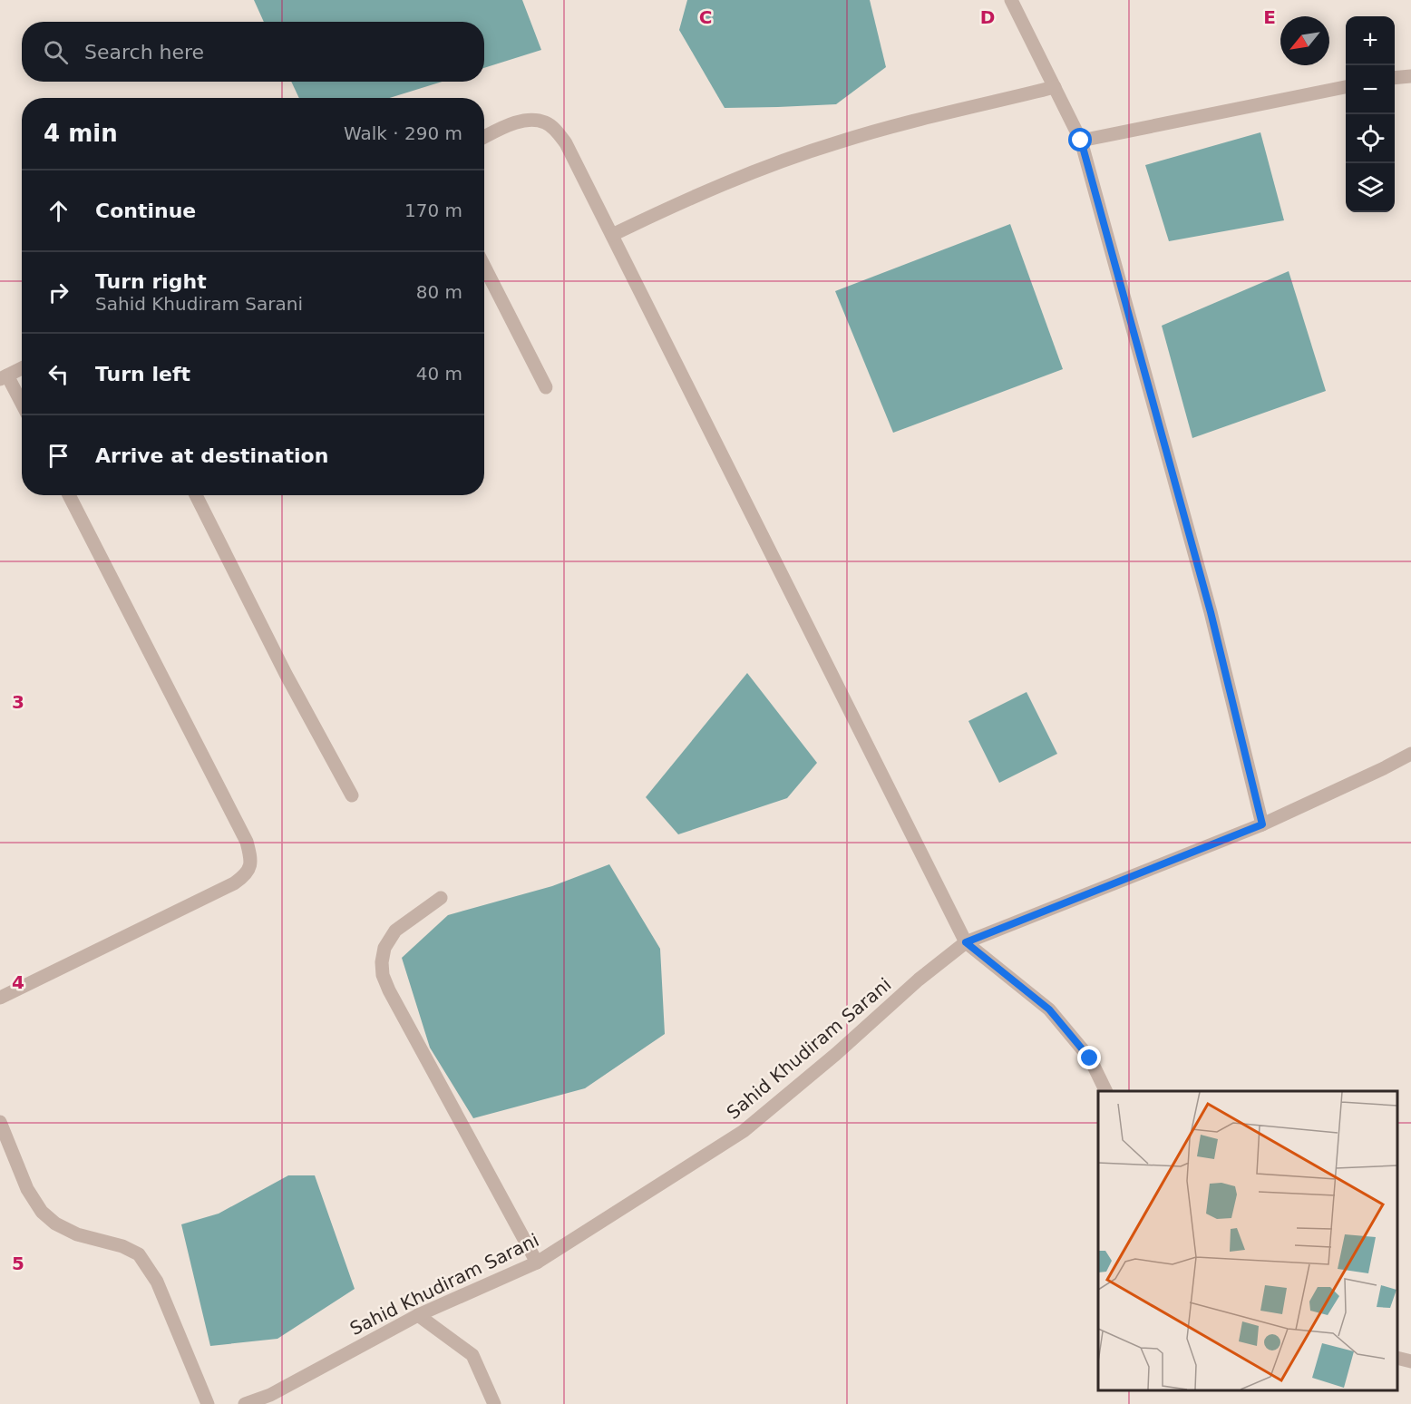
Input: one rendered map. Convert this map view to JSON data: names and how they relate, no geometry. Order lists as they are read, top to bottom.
{
  "streets": {
    "street": ["Sahid Khudiram Sarani"]
  },
  "north": "bottom left",
  "page": {
    "map_buttons": ["+", "−"],
    "search": "Search here",
    "heading": ["4 min", "Walk · 290 m"],
    "list": [
      ["Continue", "170 m"],
      ["Turn right", "Sahid Khudiram Sarani", "80 m"],
      ["Turn left", "40 m"],
      "Arrive at destination"
    ]
  },
  "grid": {
    "columns": ["C", "D", "E"],
    "rows": ["3", "4", "5"]
  }
}
